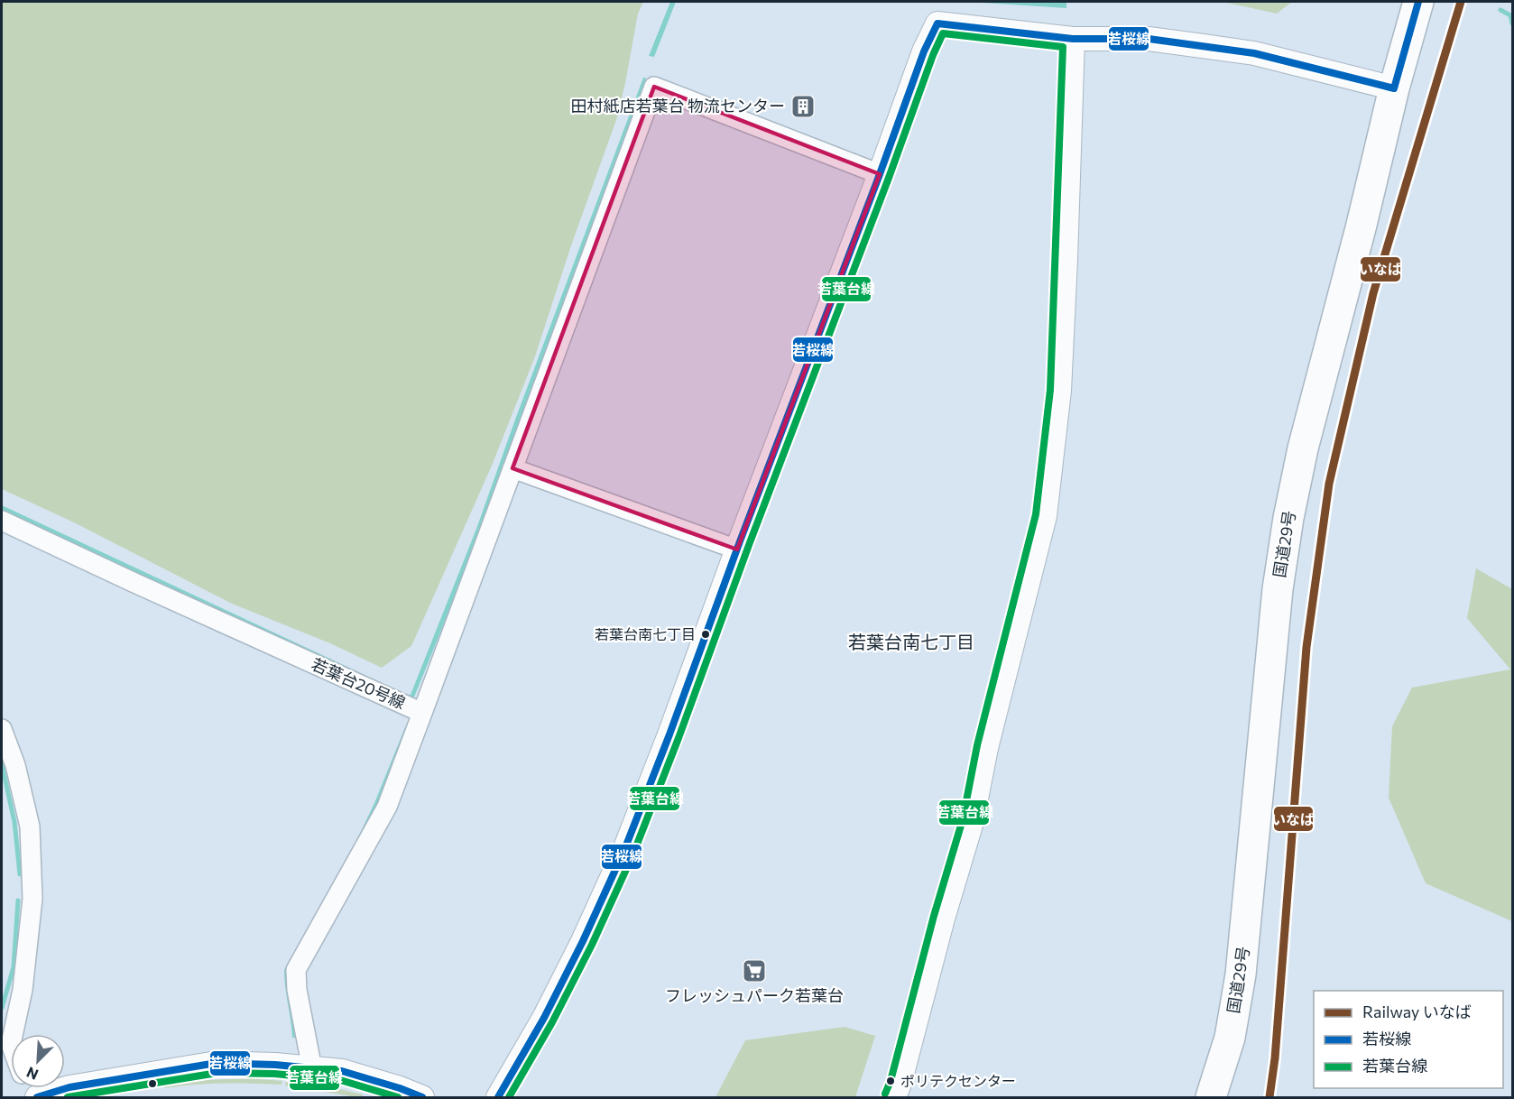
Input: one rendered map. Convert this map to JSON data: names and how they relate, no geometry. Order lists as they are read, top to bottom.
{
  "streets": {
    "highway": ["国道29号"],
    "street": ["若葉台20号線"]
  },
  "districts": ["若葉台南七丁目"],
  "places": {
    "building": ["田村紙店若葉台 物流センター"],
    "other": ["若葉台南七丁目", "ポリテクセンター"],
    "supermarket": ["フレッシュパーク若葉台"]
  },
  "lines": ["rail line いなば", "transit line 若桜線", "transit line 若葉台線"],
  "legend": ["Railway いなば", "若桜線", "若葉台線"],
  "north": "bottom left"
}
